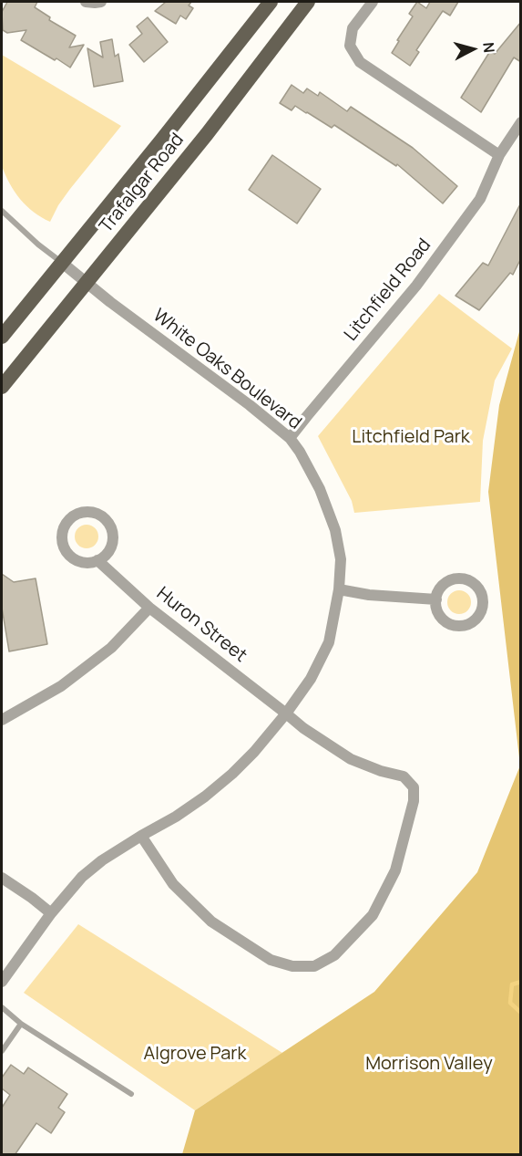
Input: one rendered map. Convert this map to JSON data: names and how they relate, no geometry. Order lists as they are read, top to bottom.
{
  "streets": {
    "main road": ["Trafalgar Road"],
    "street": ["Litchfield Road", "White Oaks Boulevard", "Huron Street"]
  },
  "crossings": [
    ["Trafalgar Road", "White Oaks Boulevard"],
    ["Litchfield Road", "White Oaks Boulevard"],
    ["White Oaks Boulevard", "Huron Street"]
  ],
  "parks": ["Litchfield Park", "Algrove Park", "Morrison Valley"],
  "north": "right"
}
